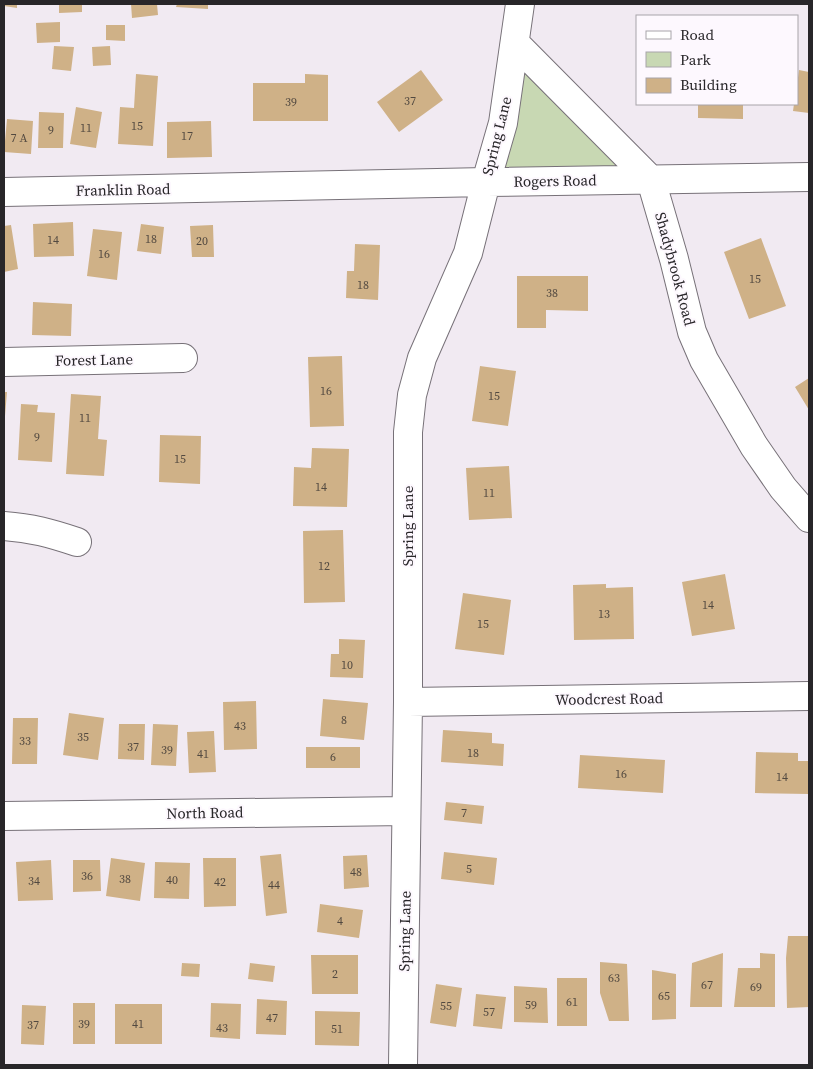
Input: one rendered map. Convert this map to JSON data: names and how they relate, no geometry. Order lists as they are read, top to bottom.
{
  "streets": {
    "street": [
      "Spring Lane",
      "Rogers Road",
      "Franklin Road",
      "Shadybrook Road",
      "Forest Lane",
      "Woodcrest Road",
      "North Road"
    ]
  },
  "crossings": [
    ["Spring Lane", "Rogers Road"],
    ["Spring Lane", "Shadybrook Road"],
    ["Spring Lane", "Woodcrest Road"],
    ["Spring Lane", "North Road"],
    ["Rogers Road", "Franklin Road"],
    ["Rogers Road", "Shadybrook Road"]
  ],
  "house_numbers": [
    "37",
    "39",
    "15",
    "11",
    "9",
    "17",
    "7 A",
    "18",
    "14",
    "20",
    "16",
    "15",
    "18",
    "38",
    "16",
    "15",
    "11",
    "9",
    "15",
    "14",
    "11",
    "12",
    "14",
    "13",
    "15",
    "10",
    "8",
    "43",
    "35",
    "33",
    "37",
    "39",
    "18",
    "41",
    "6",
    "16",
    "14",
    "7",
    "5",
    "48",
    "36",
    "38",
    "40",
    "34",
    "42",
    "44",
    "4",
    "2",
    "63",
    "67",
    "69",
    "65",
    "61",
    "59",
    "55",
    "57",
    "47",
    "39",
    "41",
    "37",
    "43",
    "51"
  ],
  "legend": ["Road", "Park", "Building"]
}
